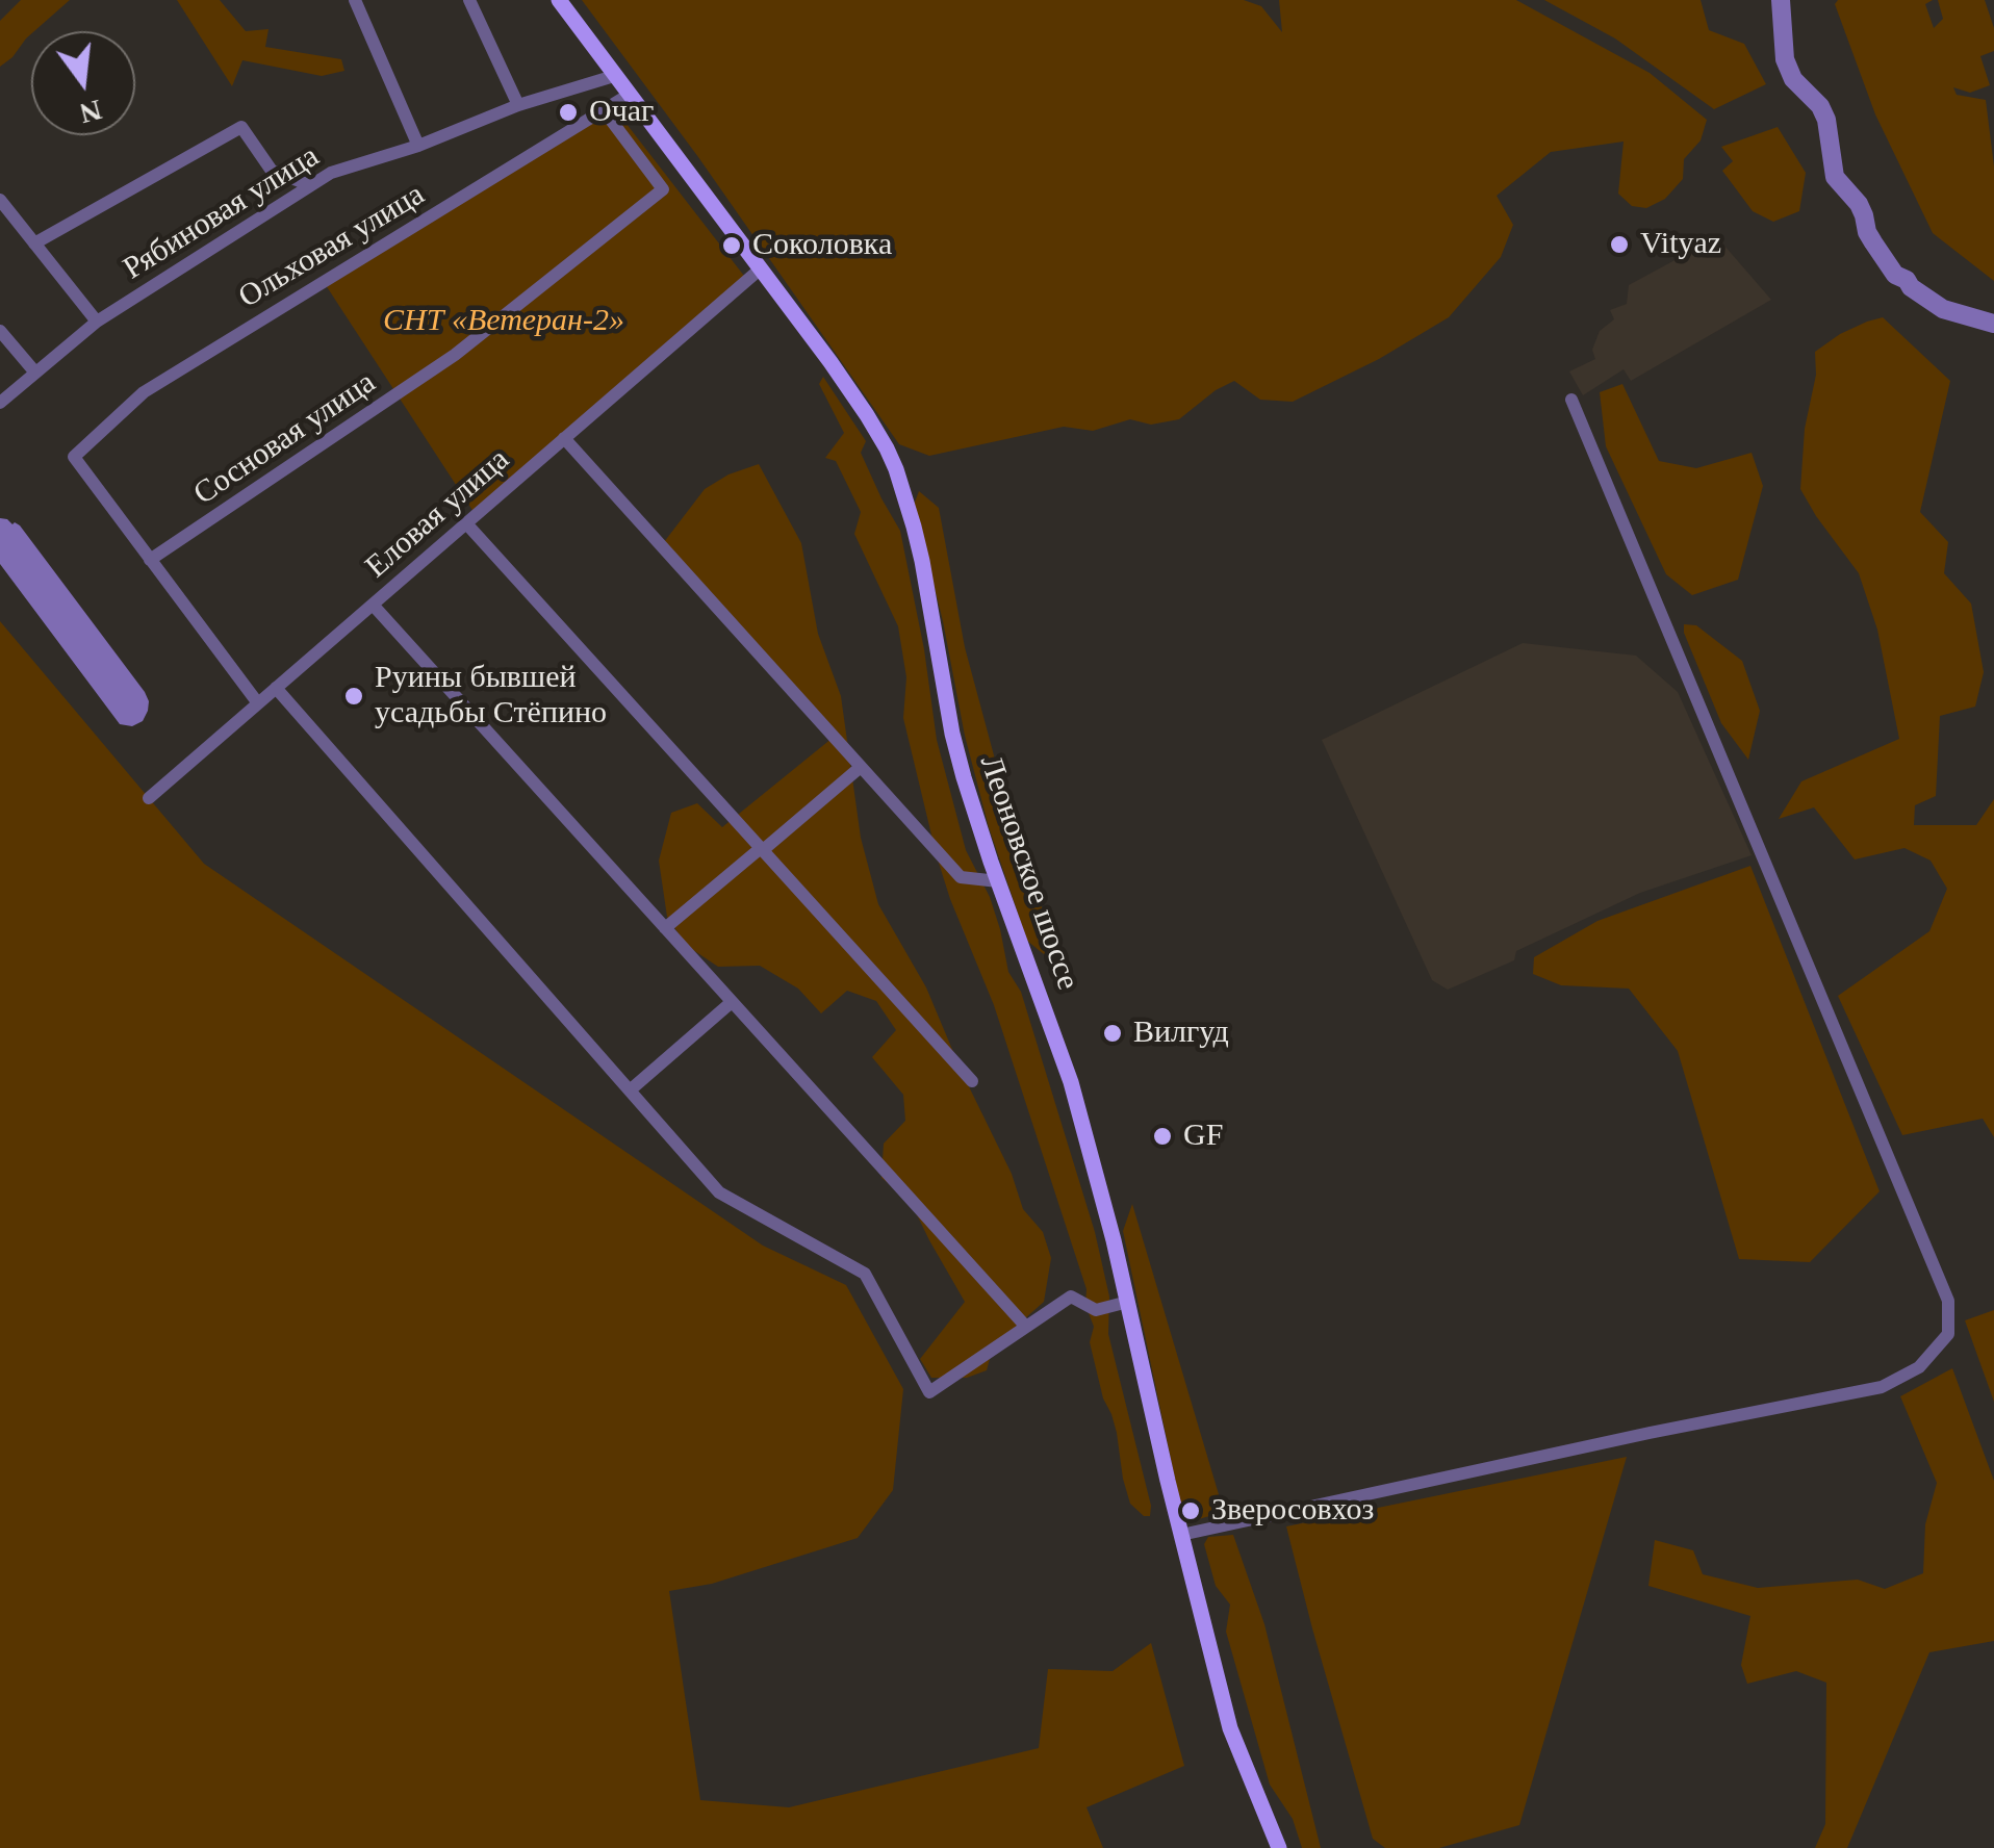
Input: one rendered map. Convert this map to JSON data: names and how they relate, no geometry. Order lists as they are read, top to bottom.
{
  "streets": {
    "main road": ["Леоновское шоссе"],
    "street": [
      "Рябиновая улица",
      "Ольховая улица",
      "Сосновая улица",
      "Еловая улица"
    ]
  },
  "crossings": [
    ["Рябиновая улица", "Леоновское шоссе"],
    ["Ольховая улица", "Сосновая улица"],
    ["Ольховая улица", "Леоновское шоссе"],
    ["Еловая улица", "Леоновское шоссе"]
  ],
  "parks": ["СНТ «Ветеран-2»"],
  "places": [
    "Очаг",
    "Vityaz",
    "Соколовка",
    "Руины бывшей усадьбы Стёпино",
    "Вилгуд",
    "GF",
    "Зверосовхоз"
  ],
  "north": "bottom"
}
